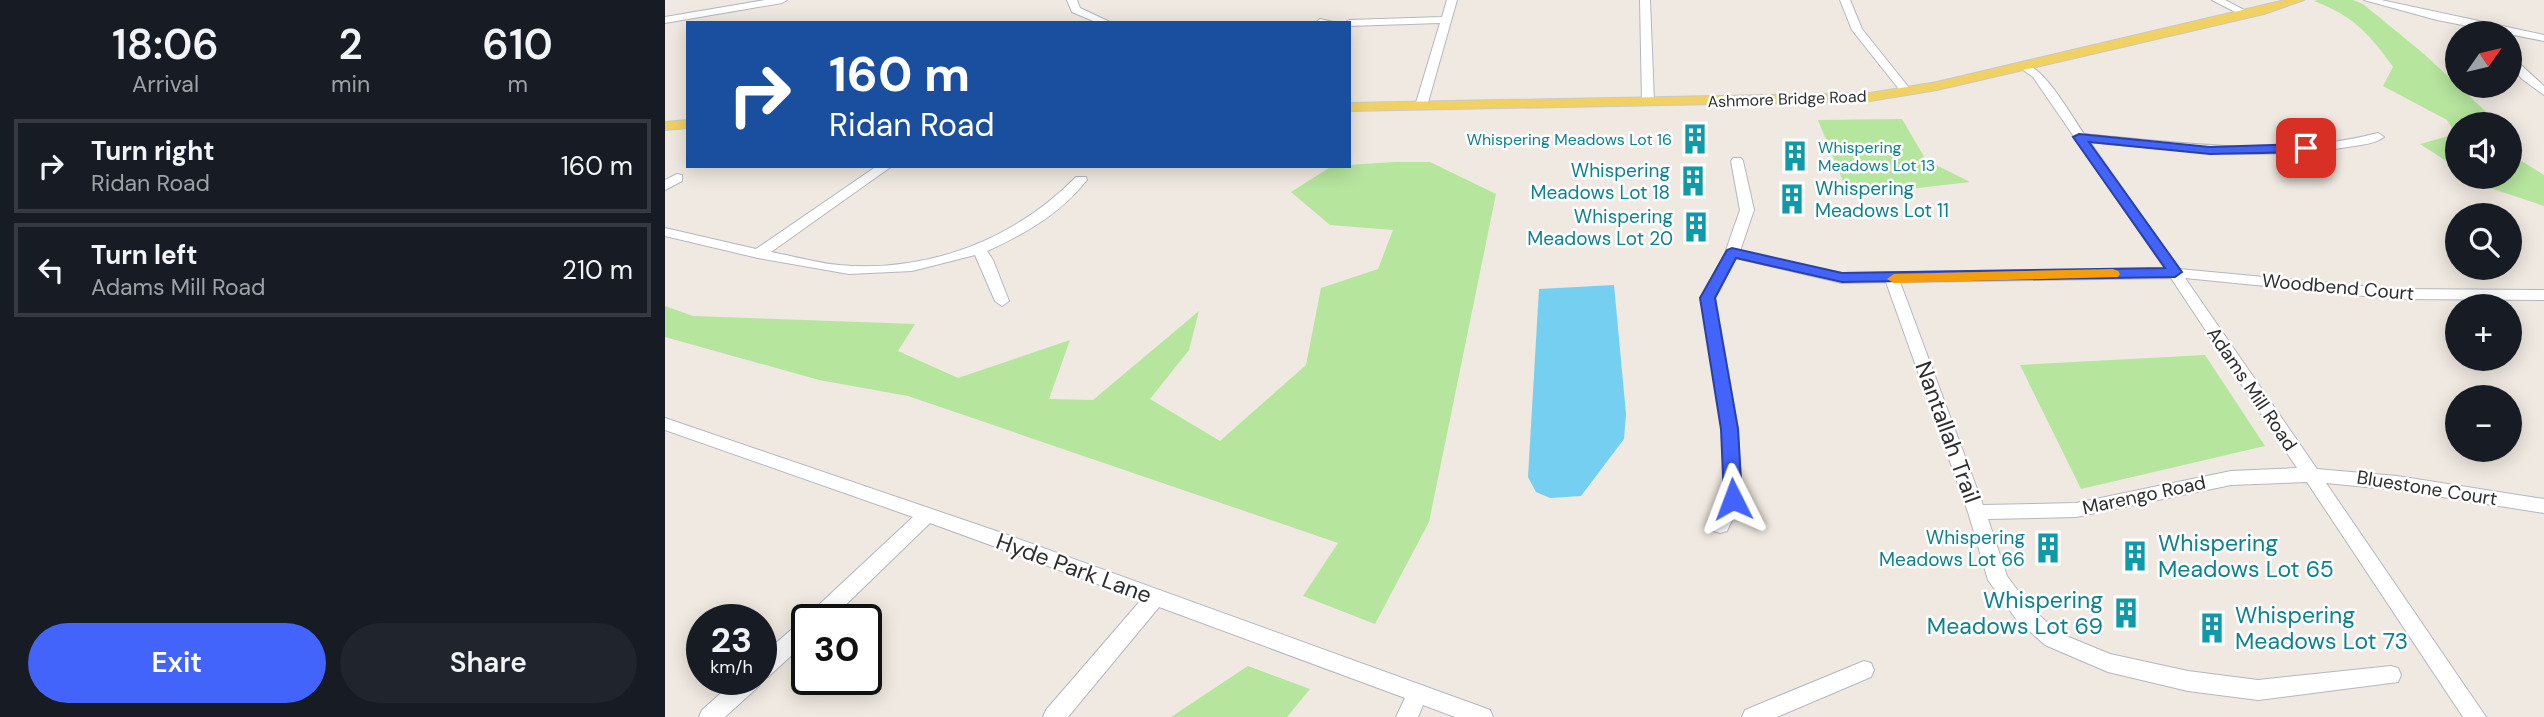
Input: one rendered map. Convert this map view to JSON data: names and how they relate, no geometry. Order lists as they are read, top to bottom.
{
  "streets": {
    "main road": ["Ashmore Bridge Road"],
    "street": [
      "Woodbend Court",
      "Adams Mill Road",
      "Nantallah Trail",
      "Bluestone Court",
      "Marengo Road",
      "Hyde Park Lane"
    ]
  },
  "crossings": [
    ["Ashmore Bridge Road", "Adams Mill Road"],
    ["Woodbend Court", "Adams Mill Road"],
    ["Woodbend Court", "Nantallah Trail"],
    ["Adams Mill Road", "Bluestone Court"],
    ["Adams Mill Road", "Marengo Road"],
    ["Nantallah Trail", "Marengo Road"],
    ["Bluestone Court", "Marengo Road"]
  ],
  "places": {
    "building": [
      "Whispering Meadows Lot 16",
      "Whispering Meadows Lot 13",
      "Whispering Meadows Lot 18",
      "Whispering Meadows Lot 11",
      "Whispering Meadows Lot 20",
      "Whispering Meadows Lot 66",
      "Whispering Meadows Lot 65",
      "Whispering Meadows Lot 69",
      "Whispering Meadows Lot 73"
    ]
  },
  "north": "top right",
  "page": {
    "eta": [
      "18:06",
      "Arrival",
      "2",
      "min",
      "610",
      "m"
    ],
    "map_buttons": ["+", "−"],
    "turn": ["160 m", "Ridan Road"],
    "list": [
      {
        "name": "Turn right",
        "note": "Ridan Road",
        "value": "160 m"
      },
      {
        "name": "Turn left",
        "note": "Adams Mill Road",
        "value": "210 m"
      }
    ],
    "speed": "23 km/h",
    "limit": "30",
    "buttons": ["Exit", "Share"]
  }
}
